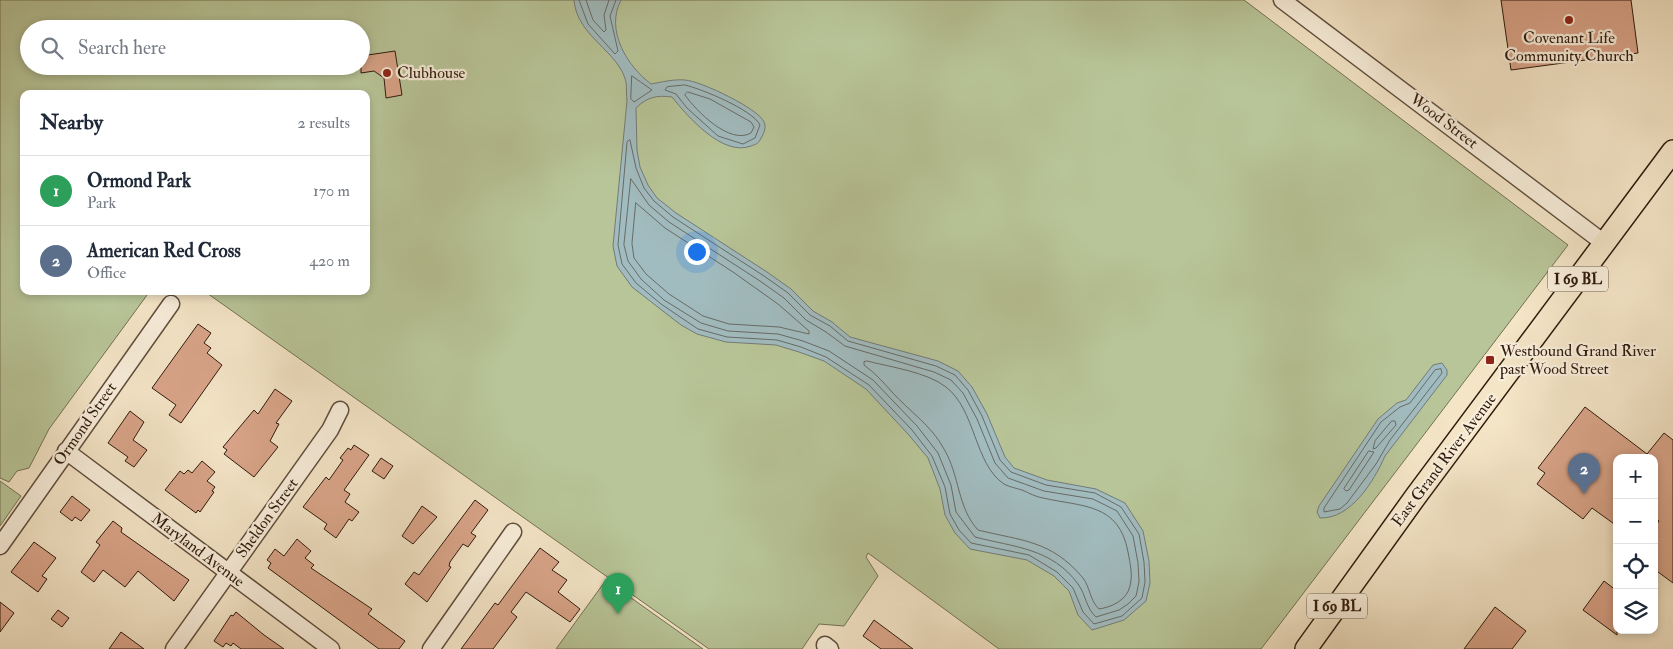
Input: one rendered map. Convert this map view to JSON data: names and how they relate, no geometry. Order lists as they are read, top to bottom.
{
  "streets": {
    "main road": ["I 69 BL", "East Grand River Avenue"],
    "street": [
      "Wood Street",
      "Ormond Street",
      "Sheldon Street",
      "Maryland Avenue"
    ]
  },
  "crossings": [
    ["Wood Street", "East Grand River Avenue"],
    ["Ormond Street", "Maryland Avenue"],
    ["Sheldon Street", "Maryland Avenue"]
  ],
  "places": {
    "other": ["Covenant Life Community Church", "Clubhouse"],
    "transit": ["Westbound Grand River past Wood Street"]
  },
  "page": {
    "search": "Search here",
    "heading": ["Nearby", "2 results"],
    "list": [
      {
        "mark": "1",
        "name": "Ormond Park",
        "note": "Park",
        "value": "170 m"
      },
      {
        "mark": "2",
        "name": "American Red Cross",
        "note": "Office",
        "value": "420 m"
      }
    ],
    "pins": ["2", "1"],
    "map_buttons": ["+", "−"]
  }
}
